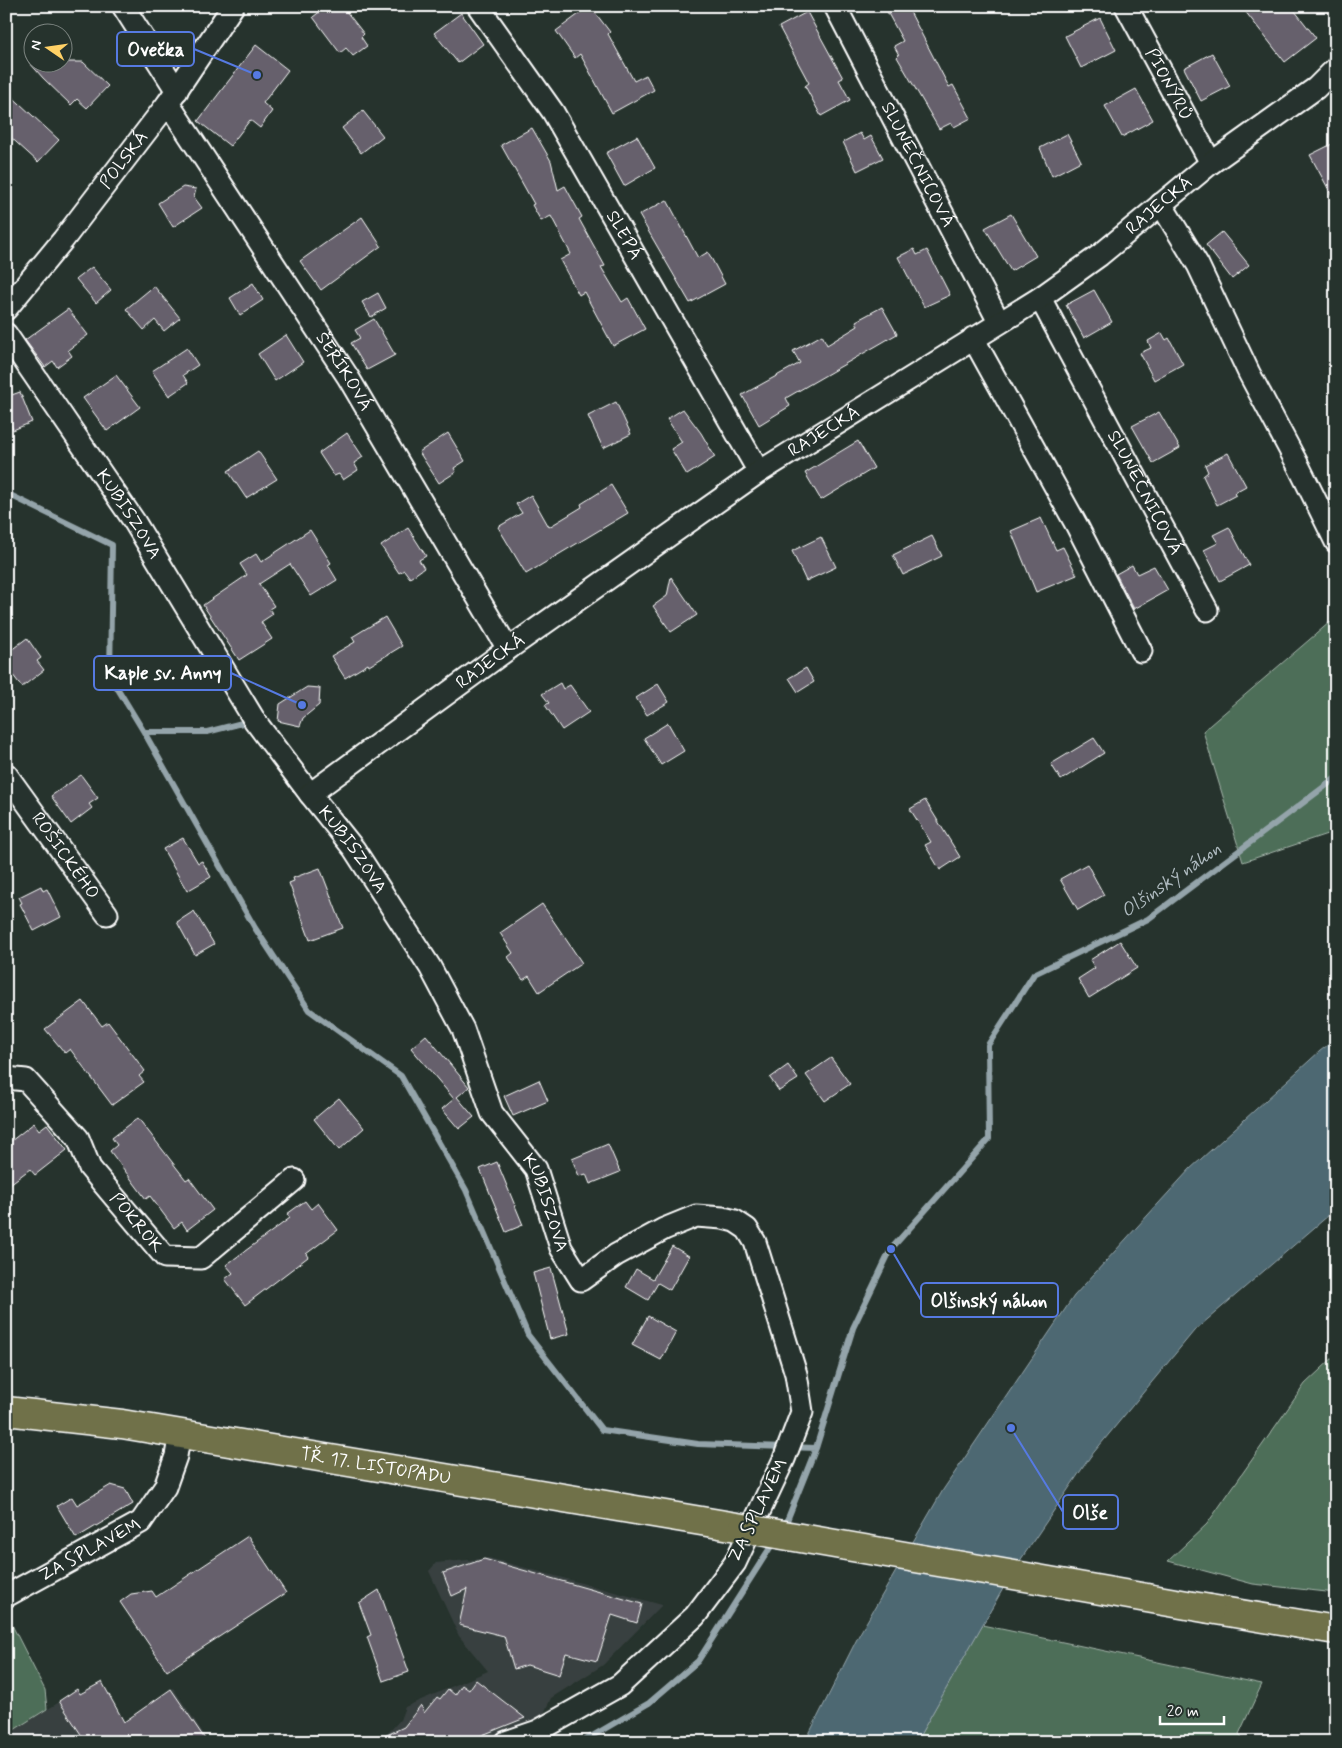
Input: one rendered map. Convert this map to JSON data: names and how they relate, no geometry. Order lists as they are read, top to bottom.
{
  "streets": {
    "main road": ["TŘ. 17. LISTOPADU"],
    "street": [
      "PIONÝRŮ",
      "POLSKÁ",
      "SLUNEČNICOVÁ",
      "RAJECKÁ",
      "SLEPÁ",
      "ŠEŘÍKOVÁ",
      "KUBISZOVA",
      "ROŠICKÉHO",
      "POKROK",
      "ZA SPLAVEM"
    ]
  },
  "crossings": [
    ["PIONÝRŮ", "RAJECKÁ"],
    ["POLSKÁ", "ŠEŘÍKOVÁ"],
    ["SLUNEČNICOVÁ", "RAJECKÁ"],
    ["RAJECKÁ", "SLEPÁ"],
    ["RAJECKÁ", "ŠEŘÍKOVÁ"],
    ["RAJECKÁ", "KUBISZOVA"],
    ["KUBISZOVA", "ZA SPLAVEM"],
    ["TŘ. 17. LISTOPADU", "ZA SPLAVEM"]
  ],
  "water": ["Olšinský náhon"],
  "places": [
    "Ovečka",
    "Kaple sv. Anny",
    "Olšinský náhon",
    "Olše"
  ],
  "scale_bar": "20 m",
  "north": "left"
}
